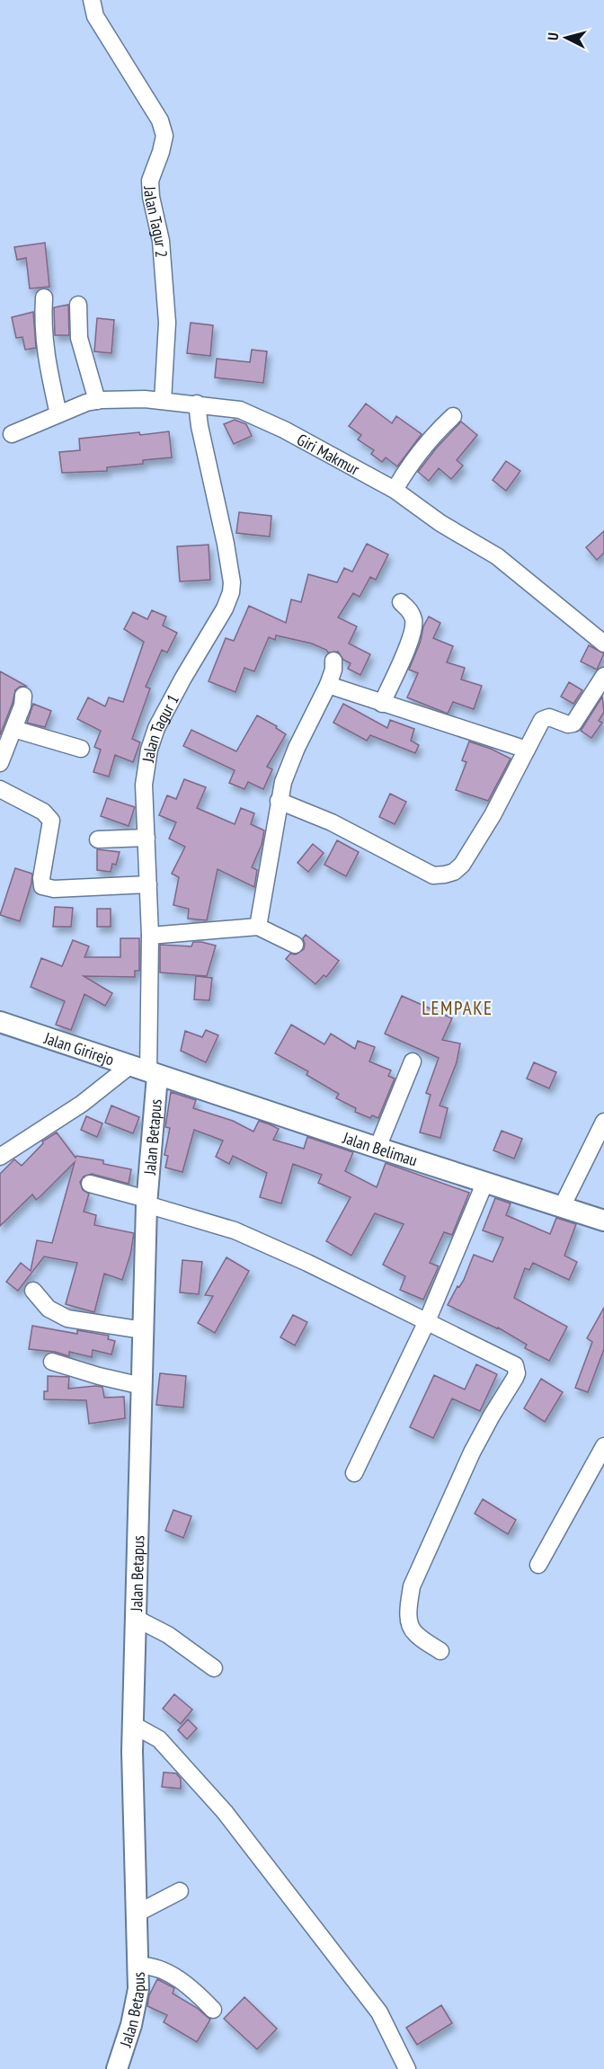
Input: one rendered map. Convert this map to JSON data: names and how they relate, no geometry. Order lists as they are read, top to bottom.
{
  "streets": {
    "street": [
      "Jalan Tagur 2",
      "Giri Makmur",
      "Jalan Tagur 1",
      "Jalan Girirejo",
      "Jalan Betapus",
      "Jalan Belimau"
    ]
  },
  "crossings": [
    ["Jalan Tagur 2", "Giri Makmur"],
    ["Giri Makmur", "Jalan Tagur 1"],
    ["Jalan Tagur 1", "Jalan Girirejo"],
    ["Jalan Tagur 1", "Jalan Betapus"],
    ["Jalan Tagur 1", "Jalan Belimau"],
    ["Jalan Girirejo", "Jalan Betapus"],
    ["Jalan Girirejo", "Jalan Belimau"],
    ["Jalan Betapus", "Jalan Belimau"]
  ],
  "districts": ["LEMPAKE"],
  "north": "left"
}
